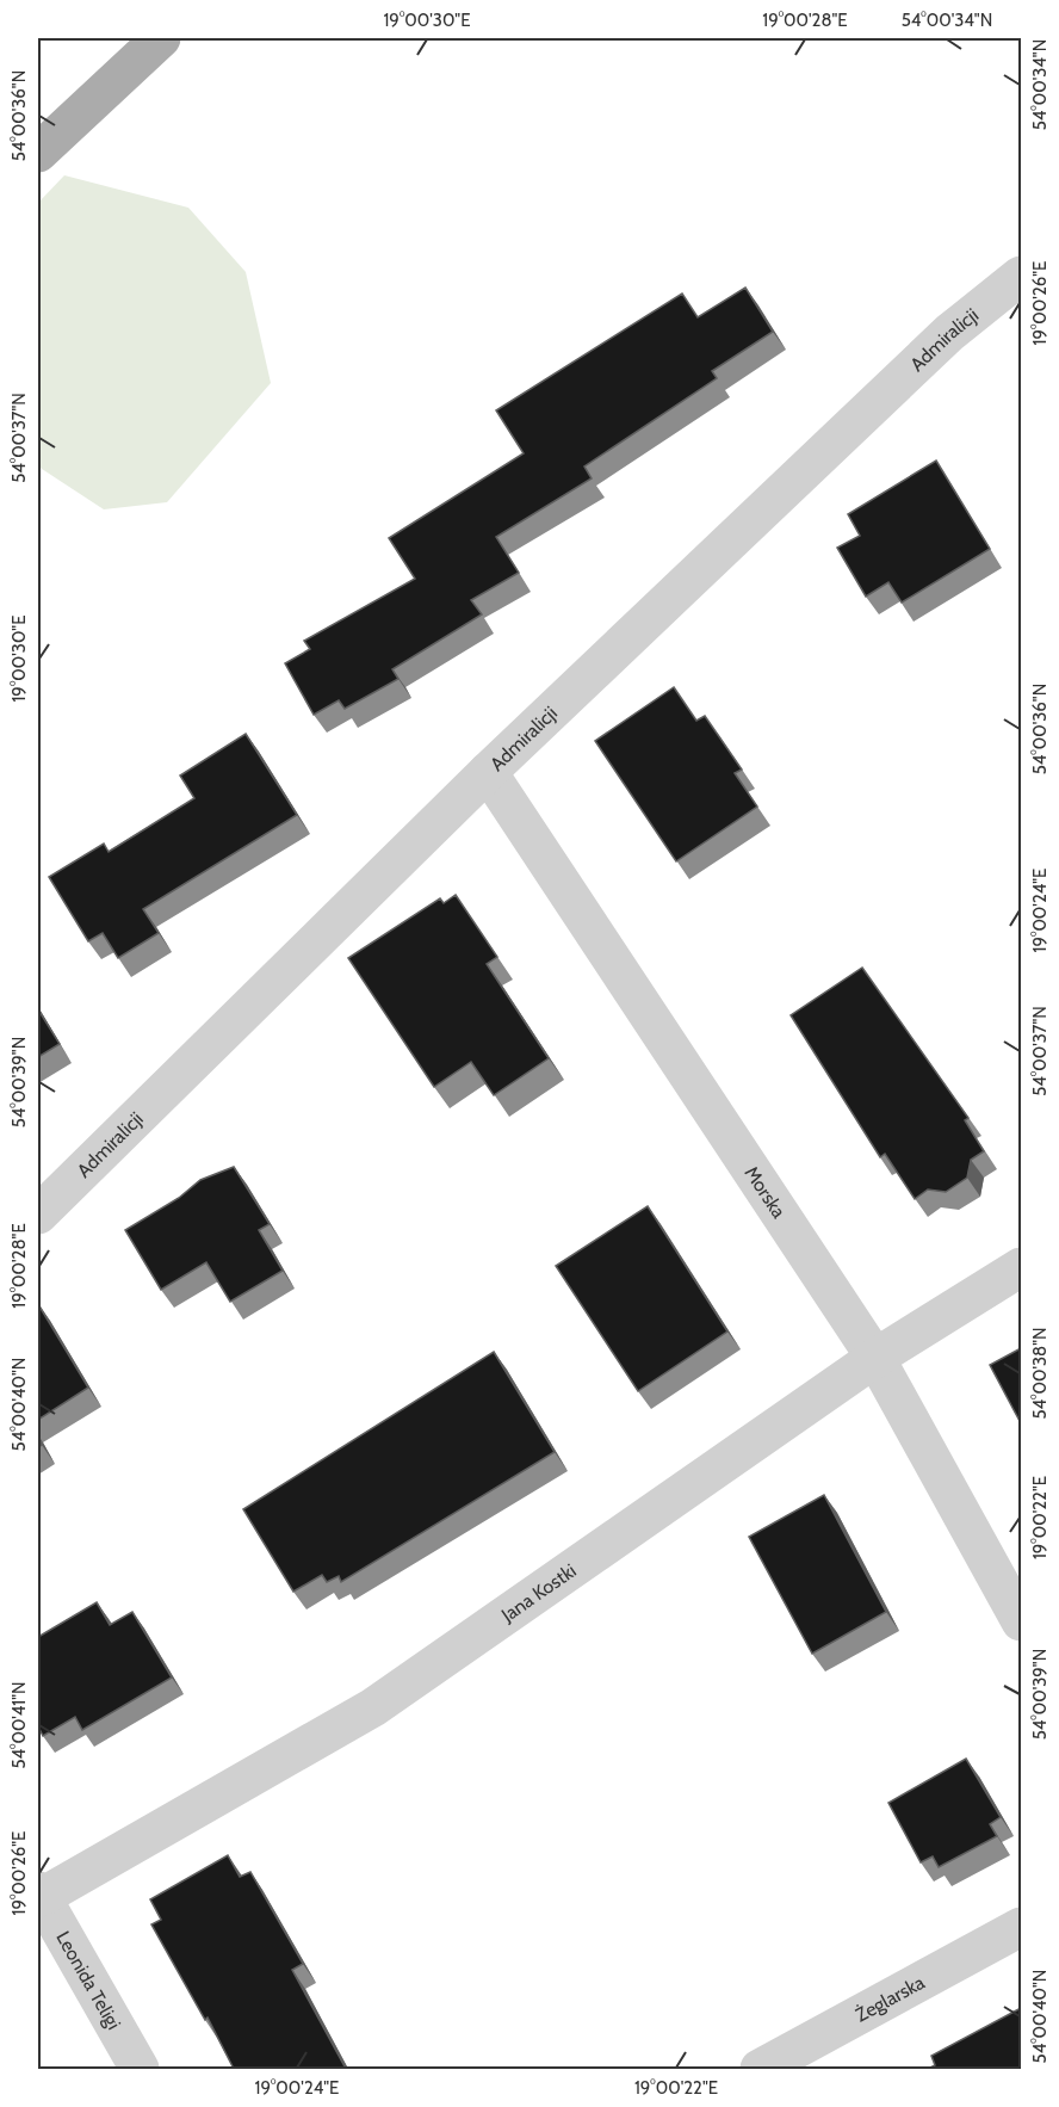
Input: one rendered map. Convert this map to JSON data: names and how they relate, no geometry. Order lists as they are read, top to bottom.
{
  "streets": {
    "street": [
      "Admiralicji",
      "Morska",
      "Jana Kostki",
      "Leonida Teligi",
      "Żeglarska"
    ]
  },
  "crossings": [
    ["Admiralicji", "Morska"],
    ["Morska", "Jana Kostki"],
    ["Jana Kostki", "Leonida Teligi"]
  ],
  "coordinates": [
    "19°00'30\"E",
    "19°00'28\"E",
    "54°00'34\"N",
    "54°00'36\"N",
    "19°00'26\"E",
    "54°00'37\"N",
    "19°00'24\"E",
    "54°00'39\"N",
    "54°00'38\"N",
    "54°00'40\"N",
    "19°00'22\"E",
    "54°00'41\"N"
  ]
}
